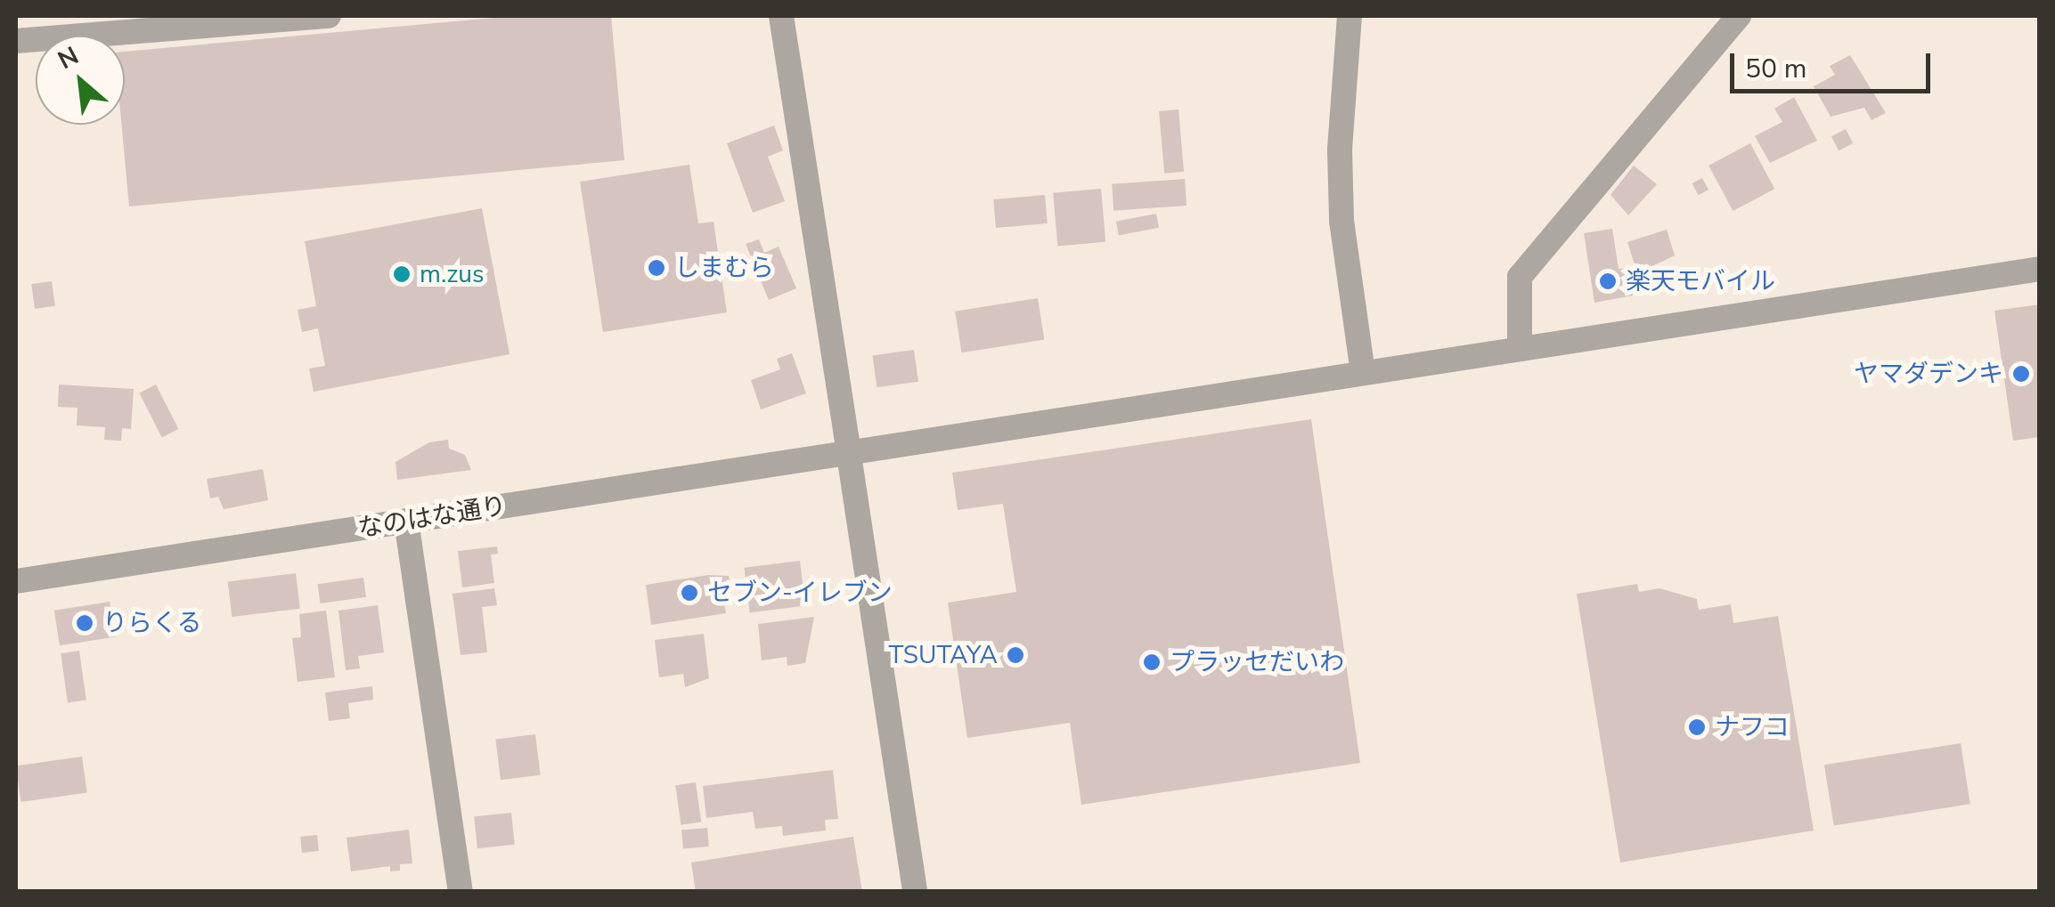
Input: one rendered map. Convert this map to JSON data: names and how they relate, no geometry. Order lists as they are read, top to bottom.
{
  "streets": {
    "street": ["なのはな通り"]
  },
  "places": [
    "しまむら",
    "m.zus",
    "楽天モバイル",
    "ヤマダデンキ",
    "セブン-イレブン",
    "りらくる",
    "TSUTAYA",
    "プラッセだいわ",
    "ナフコ"
  ],
  "scale_bar": "50 m",
  "north": "top left"
}
